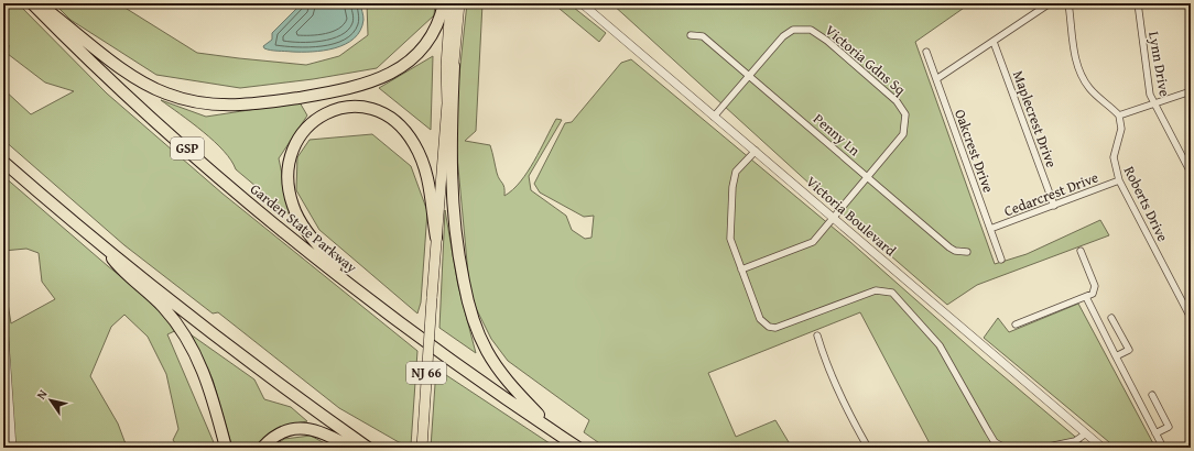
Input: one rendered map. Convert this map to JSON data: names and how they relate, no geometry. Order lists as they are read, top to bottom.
{
  "streets": {
    "highway": ["GSP", "Garden State Parkway", "NJ 66"],
    "street": [
      "Victoria Gdns Sq",
      "Lynn Drive",
      "Maplecrest Drive",
      "Penny Ln",
      "Oakcrest Drive",
      "Cedarcrest Drive",
      "Roberts Drive",
      "Victoria Boulevard"
    ]
  },
  "crossings": [
    ["Victoria Gdns Sq", "Penny Ln"],
    ["Victoria Gdns Sq", "Victoria Boulevard"],
    ["Maplecrest Drive", "Cedarcrest Drive"],
    ["Oakcrest Drive", "Cedarcrest Drive"],
    ["Cedarcrest Drive", "Roberts Drive"]
  ],
  "north": "top left"
}
